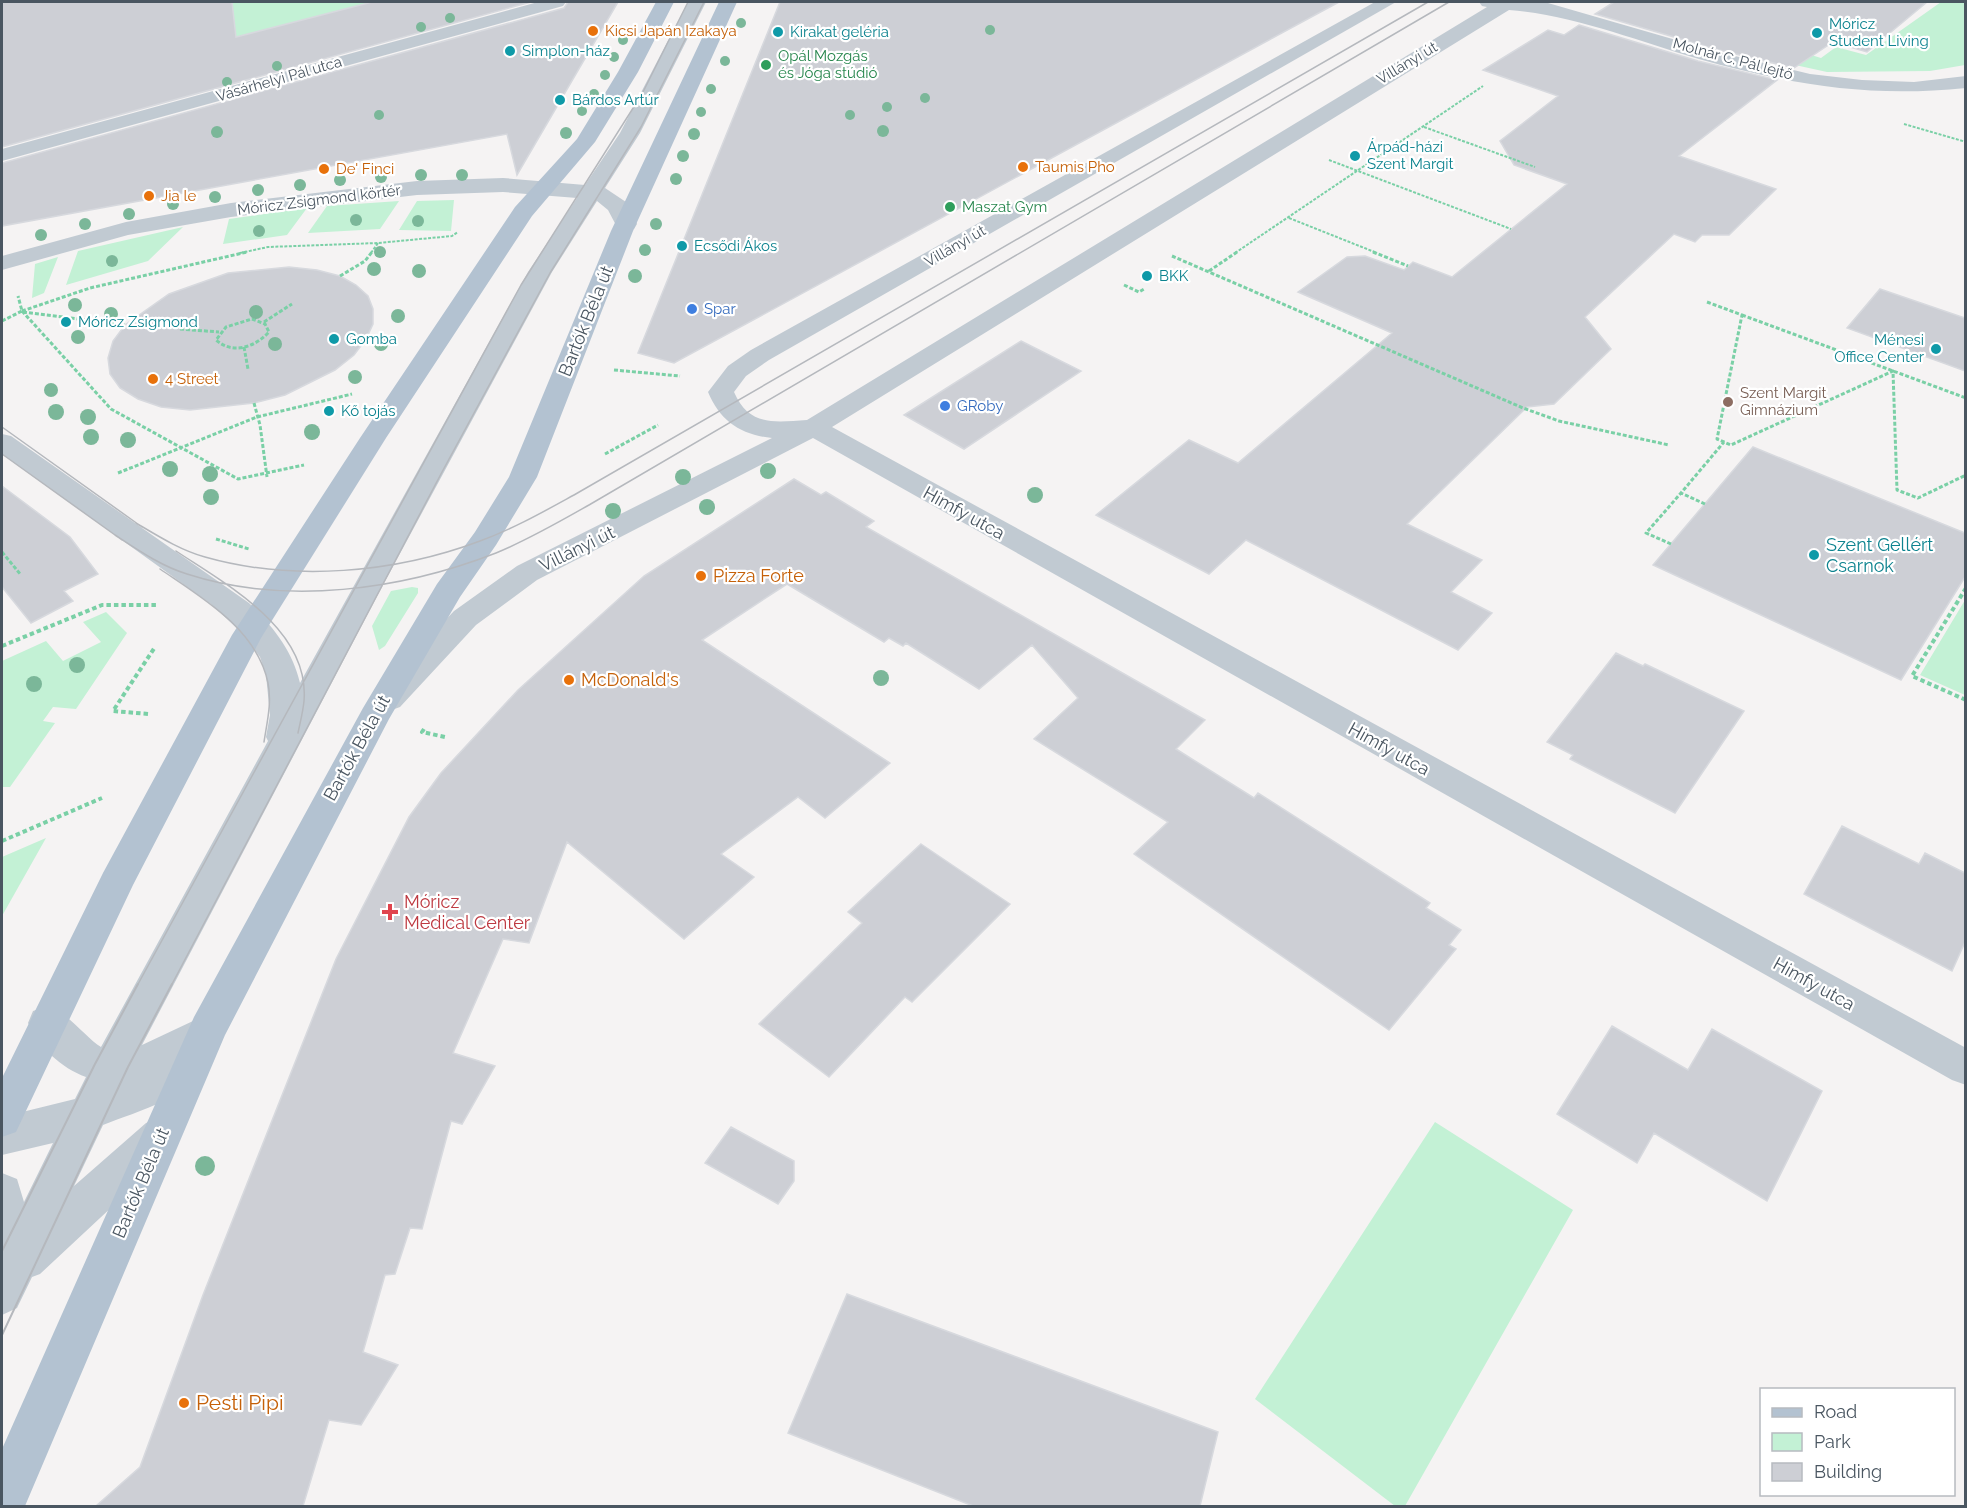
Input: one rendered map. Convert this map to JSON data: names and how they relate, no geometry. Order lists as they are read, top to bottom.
{
  "streets": {
    "main road": ["Bartók Béla út"],
    "street": [
      "Molnár C. Pál lejtő",
      "Villányi út",
      "Vásárhelyi Pál utca",
      "Móricz Zsigmond körtér",
      "Himfy utca"
    ]
  },
  "crossings": [
    ["Molnár C. Pál lejtő", "Villányi út"],
    ["Villányi út", "Bartók Béla út"],
    ["Villányi út", "Himfy utca"],
    ["Móricz Zsigmond körtér", "Bartók Béla út"]
  ],
  "places": {
    "other": [
      "Kicsi Japán Izakaya",
      "Kirakat geléria",
      "Móricz Student Living",
      "Simplon-ház",
      "Opál Mozgás és Jóga stúdió",
      "Bárdos Artúr",
      "Árpád-házi Szent Margit",
      "Taumis Pho",
      "De' Finci",
      "Jia le",
      "Maszat Gym",
      "Ecsődi Ákos",
      "BKK",
      "Spar",
      "Móricz Zsigmond",
      "Gomba",
      "Ménesi Office Center",
      "4 Street",
      "Szent Margit Gimnázium",
      "GRoby",
      "Kő tojás",
      "Szent Gellért Csarnok",
      "Pizza Forte",
      "McDonald's",
      "Pesti Pipi"
    ],
    "health": ["Móricz Medical Center"]
  },
  "legend": ["Road", "Park", "Building"]
}
